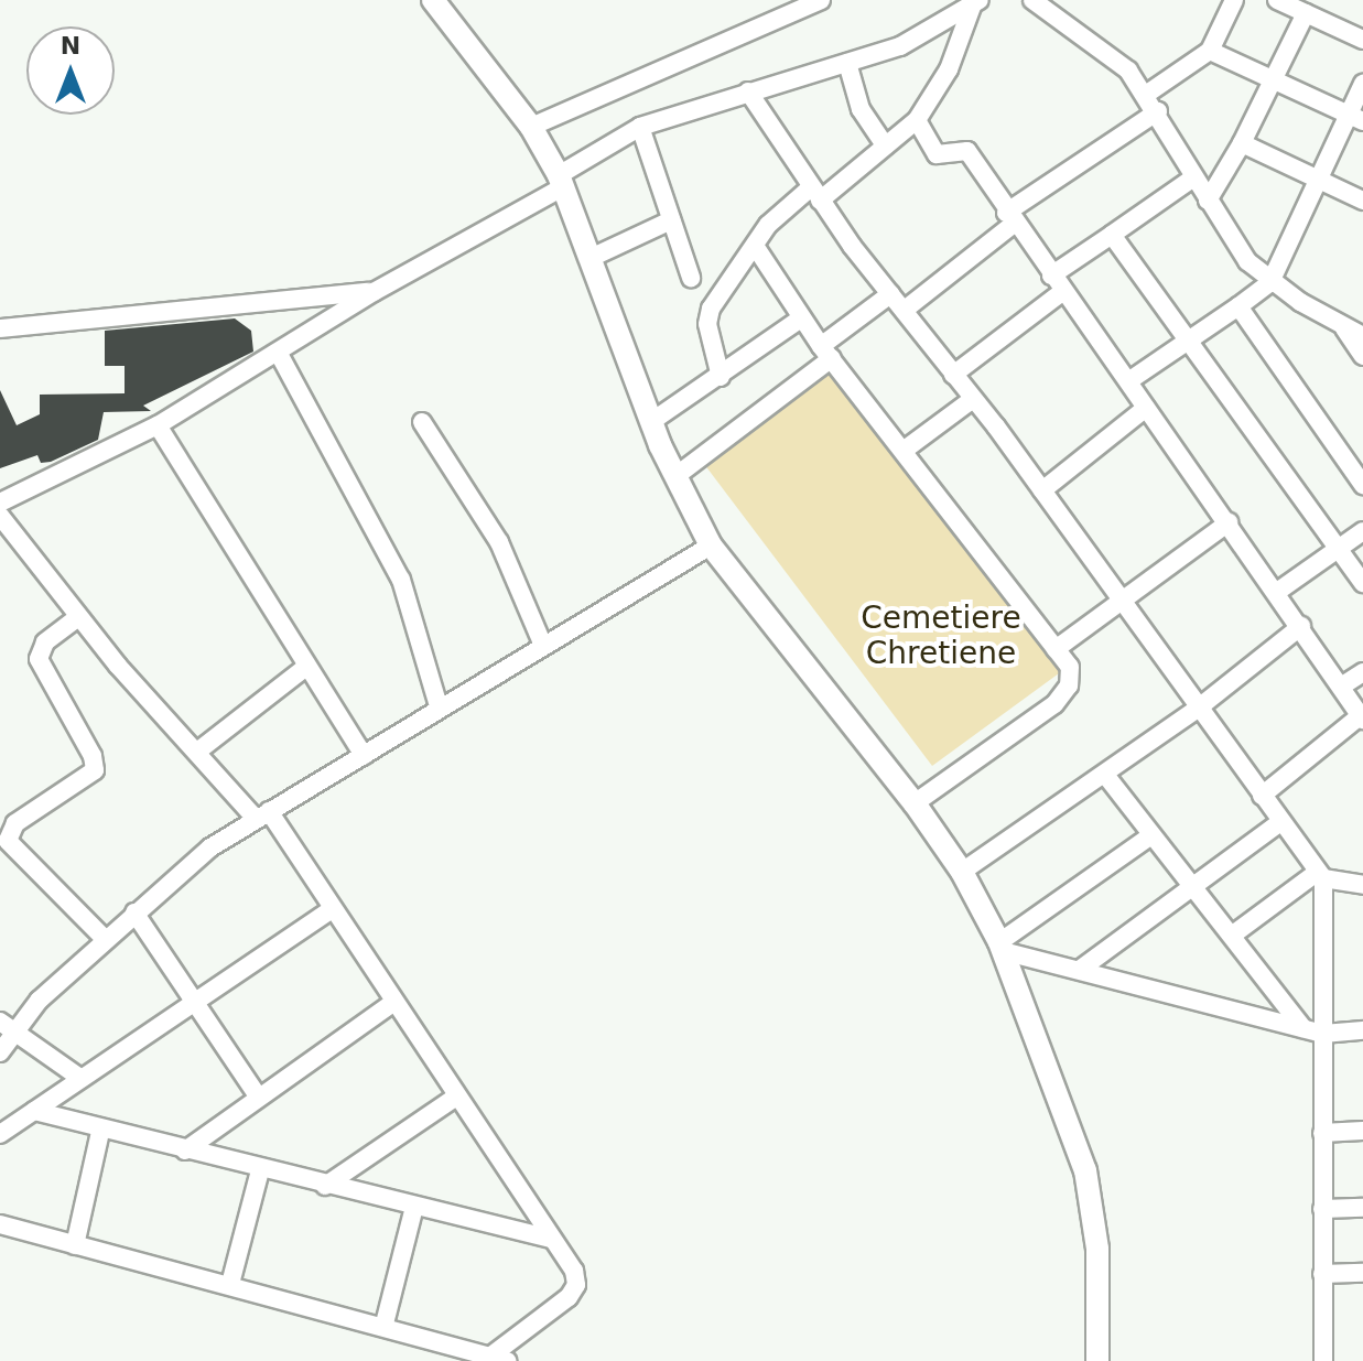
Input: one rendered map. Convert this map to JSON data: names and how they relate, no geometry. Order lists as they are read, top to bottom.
{
  "parks": ["Cemetiere Chretiene"],
  "north": "top"
}
